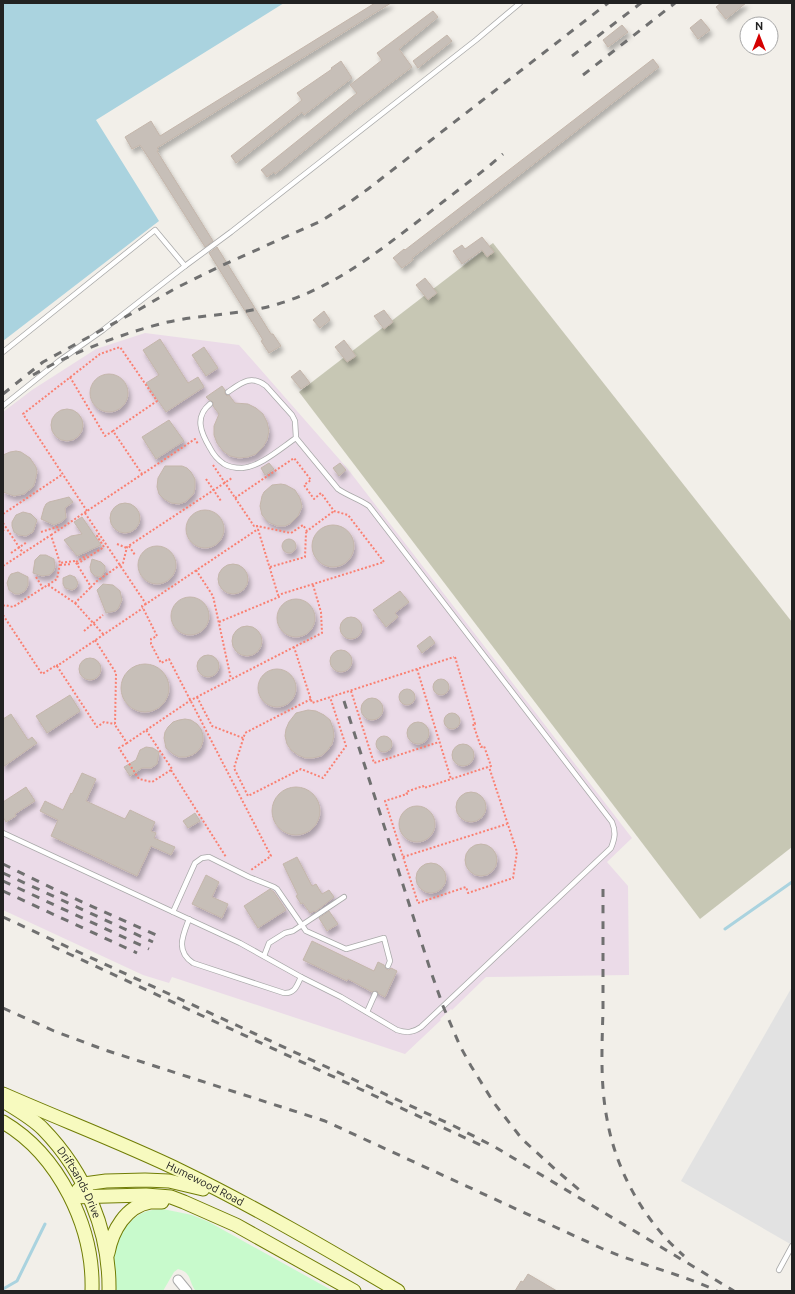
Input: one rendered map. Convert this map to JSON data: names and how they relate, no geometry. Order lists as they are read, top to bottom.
{
  "streets": {
    "main road": ["Driftsands Drive", "Humewood Road"]
  },
  "crossings": [
    ["Driftsands Drive", "Humewood Road"]
  ],
  "north": "top"
}
